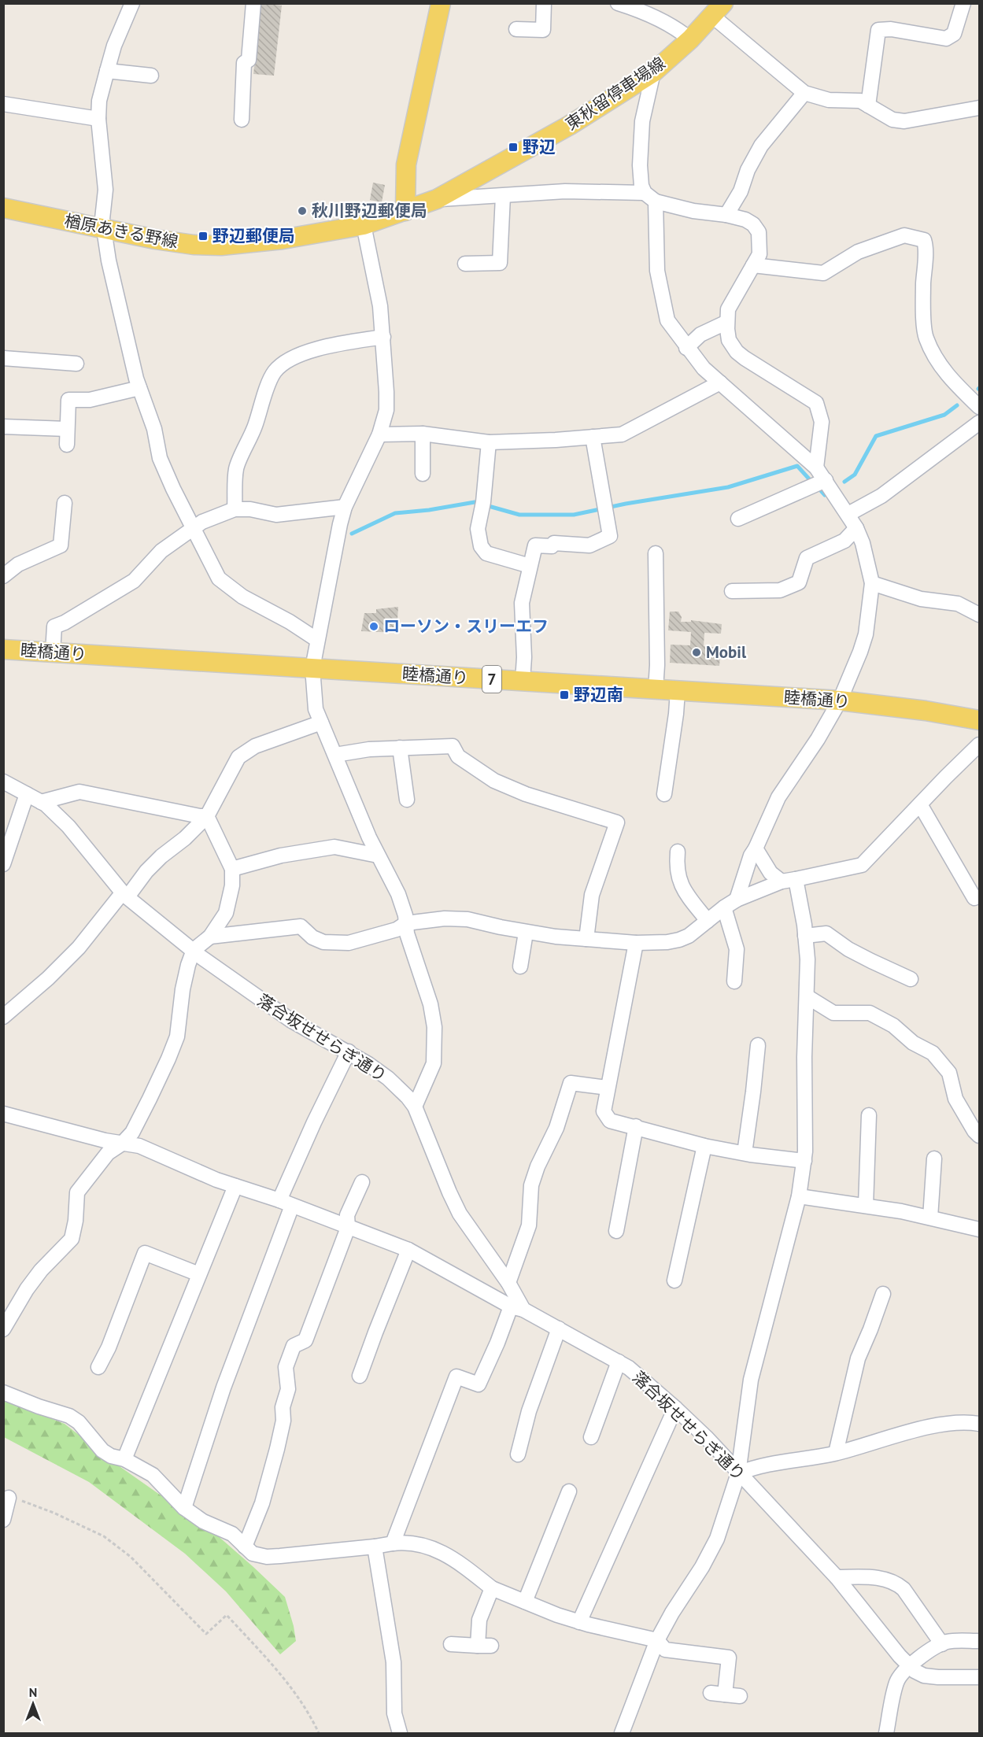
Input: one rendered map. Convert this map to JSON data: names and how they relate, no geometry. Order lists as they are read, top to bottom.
{
  "streets": {
    "main road": [
      "東秋留停車場線",
      "楢原あきる野線",
      "睦橋通り",
      "7"
    ],
    "street": ["落合坂せせらぎ通り"]
  },
  "crossings": [
    ["東秋留停車場線", "楢原あきる野線"]
  ],
  "places": {
    "transit": ["野辺", "野辺郵便局", "野辺南"],
    "other": ["秋川野辺郵便局", "ローソン・スリーエフ", "Mobil"]
  },
  "north": "top"
}
